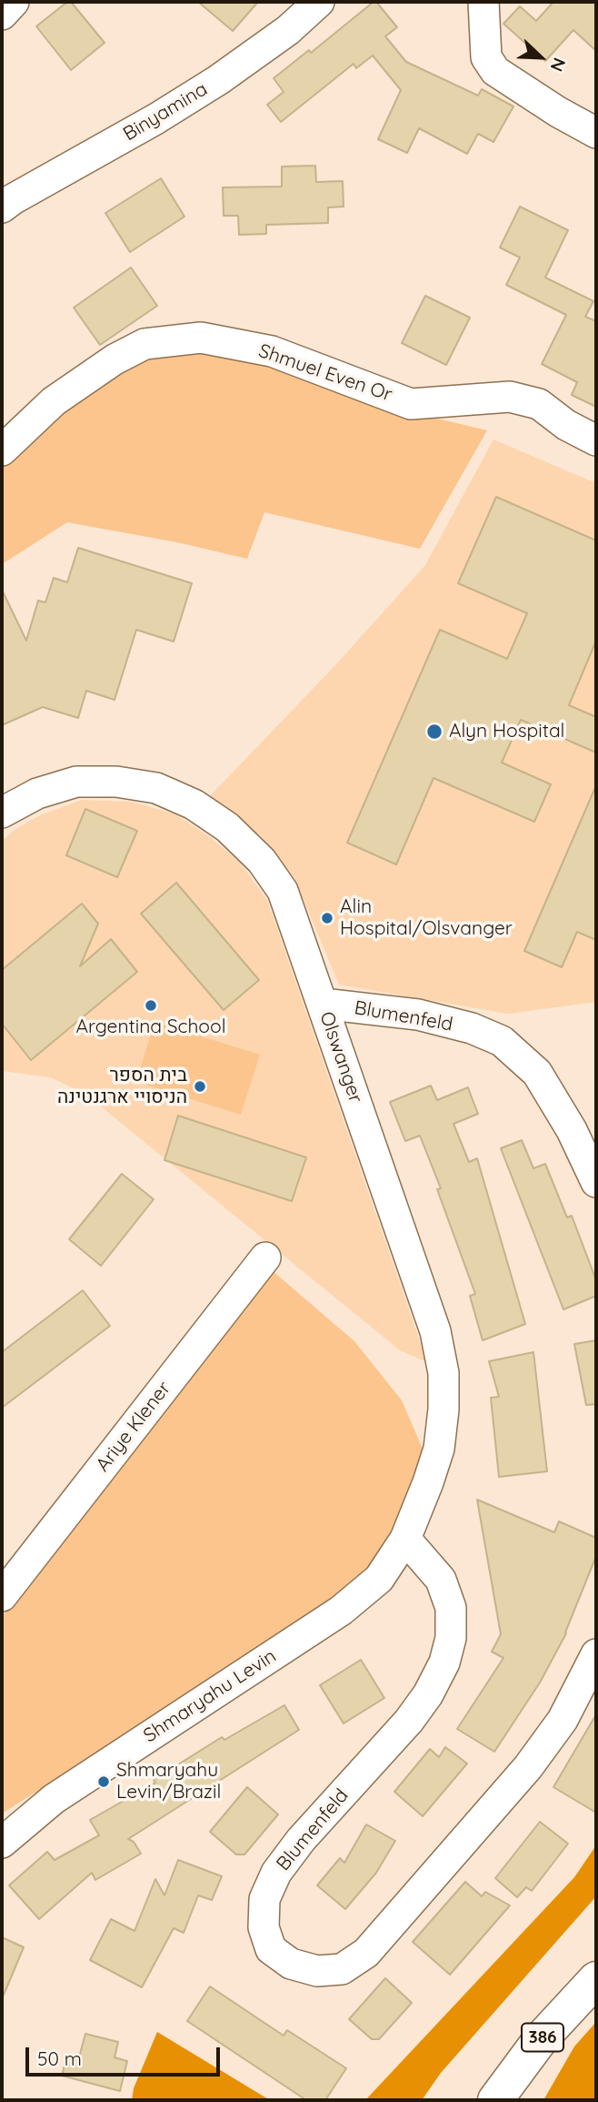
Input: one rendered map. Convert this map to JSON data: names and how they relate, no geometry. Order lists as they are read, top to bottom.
{
  "streets": {
    "main road": ["386"],
    "street": [
      "Binyamina",
      "Shmuel Even Or",
      "Blumenfeld",
      "Olswanger",
      "Ariye Klener",
      "Shmaryahu Levin"
    ]
  },
  "crossings": [
    ["Blumenfeld", "Olswanger"],
    ["Blumenfeld", "Shmaryahu Levin"],
    ["Olswanger", "Shmaryahu Levin"]
  ],
  "places": [
    "Alyn Hospital",
    "Alin Hospital/Olsvanger",
    "Argentina School",
    "בית הספר הניסויי ארגנטינה",
    "Shmaryahu Levin/Brazil"
  ],
  "scale_bar": "50 m",
  "north": "bottom right"
}
